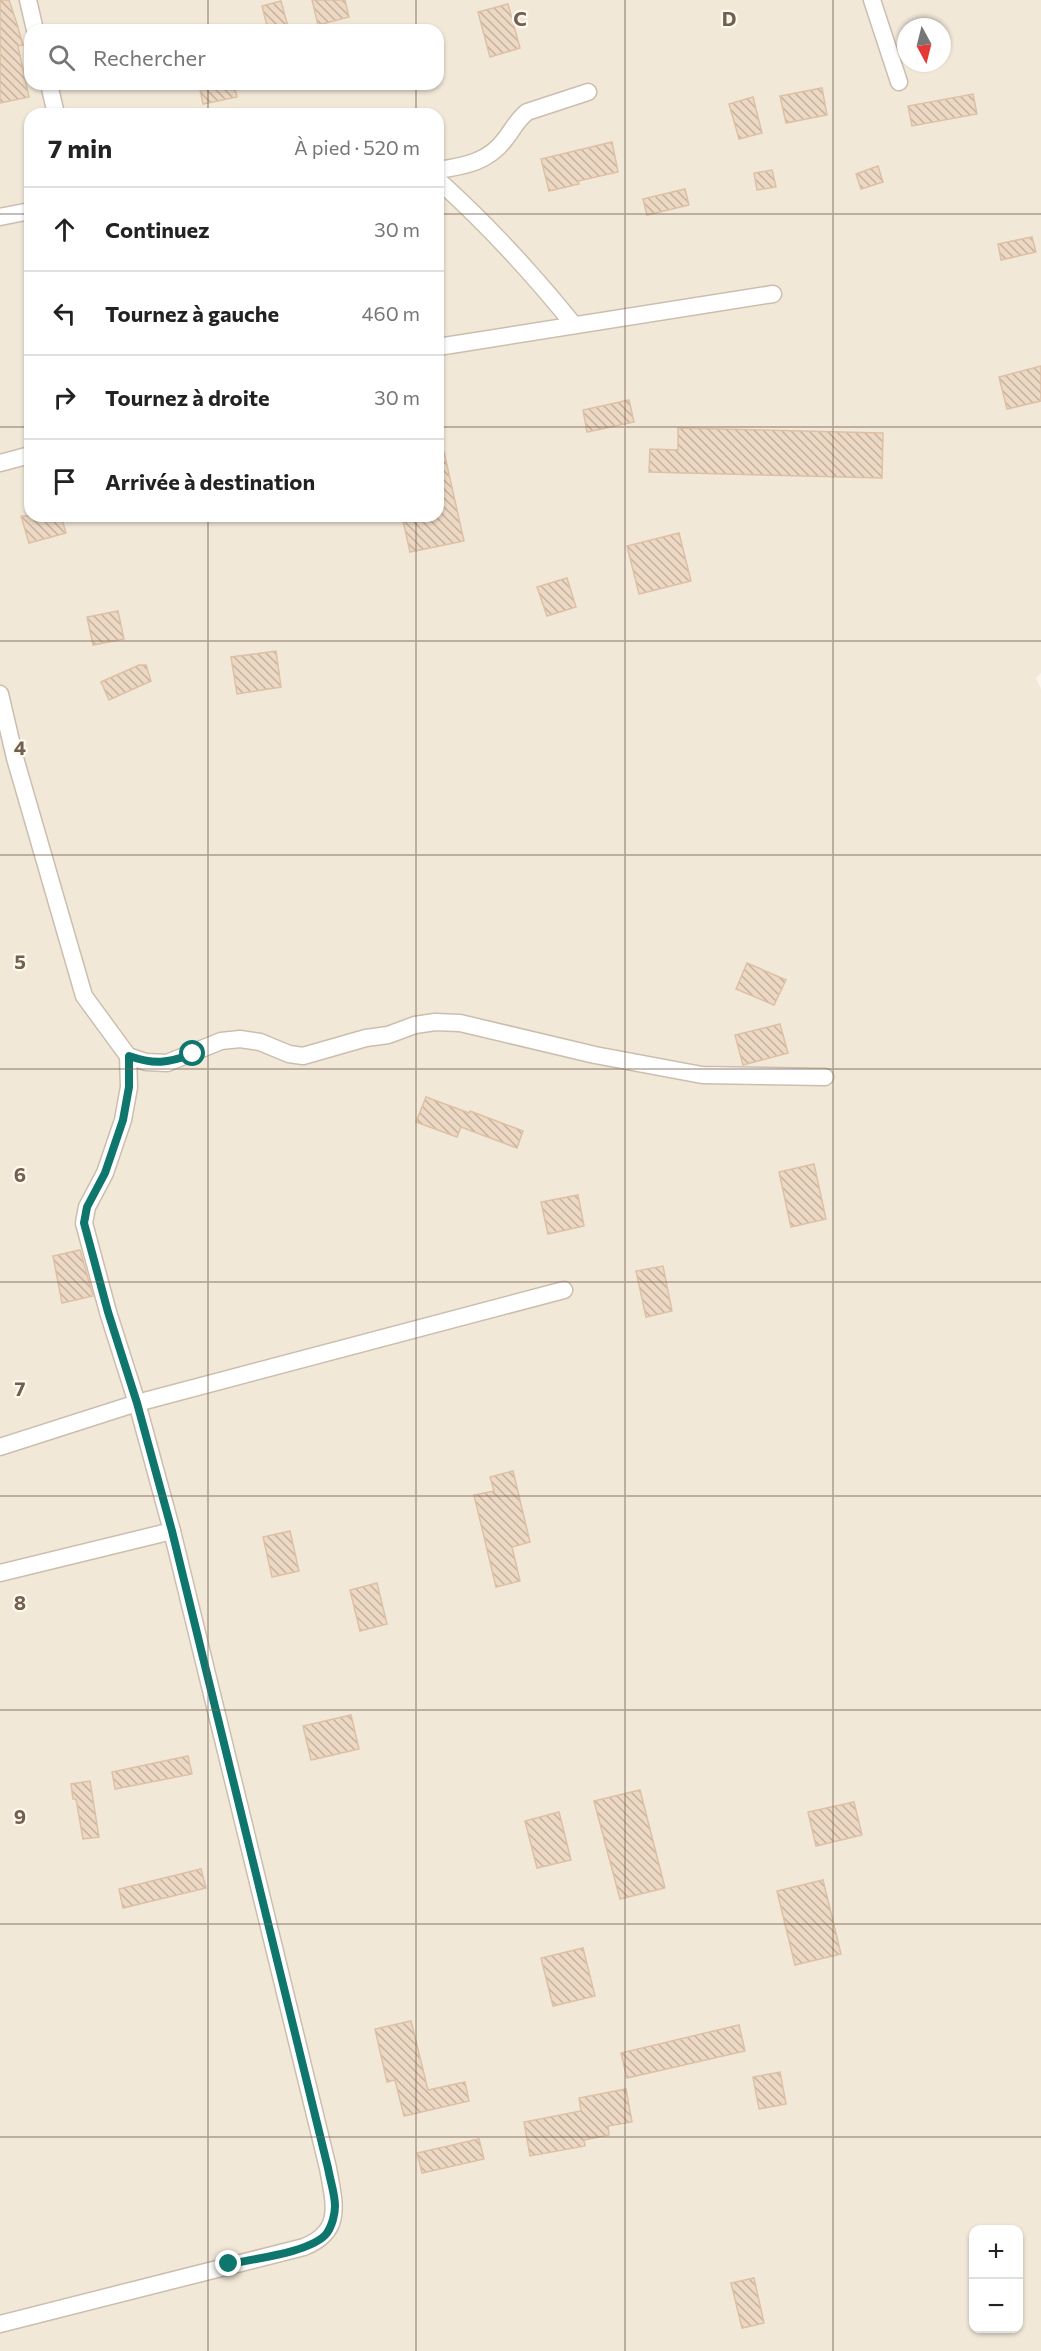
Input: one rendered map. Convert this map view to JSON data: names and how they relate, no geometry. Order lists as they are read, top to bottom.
{
  "north": "bottom",
  "page": {
    "search": "Rechercher",
    "heading": ["7 min", "À pied · 520 m"],
    "list": [
      ["Continuez", "30 m"],
      ["Tournez à gauche", "460 m"],
      ["Tournez à droite", "30 m"],
      "Arrivée à destination"
    ],
    "map_buttons": ["+", "−"]
  },
  "grid": {
    "columns": ["C", "D"],
    "rows": [
      "4",
      "5",
      "6",
      "7",
      "8",
      "9"
    ]
  }
}
